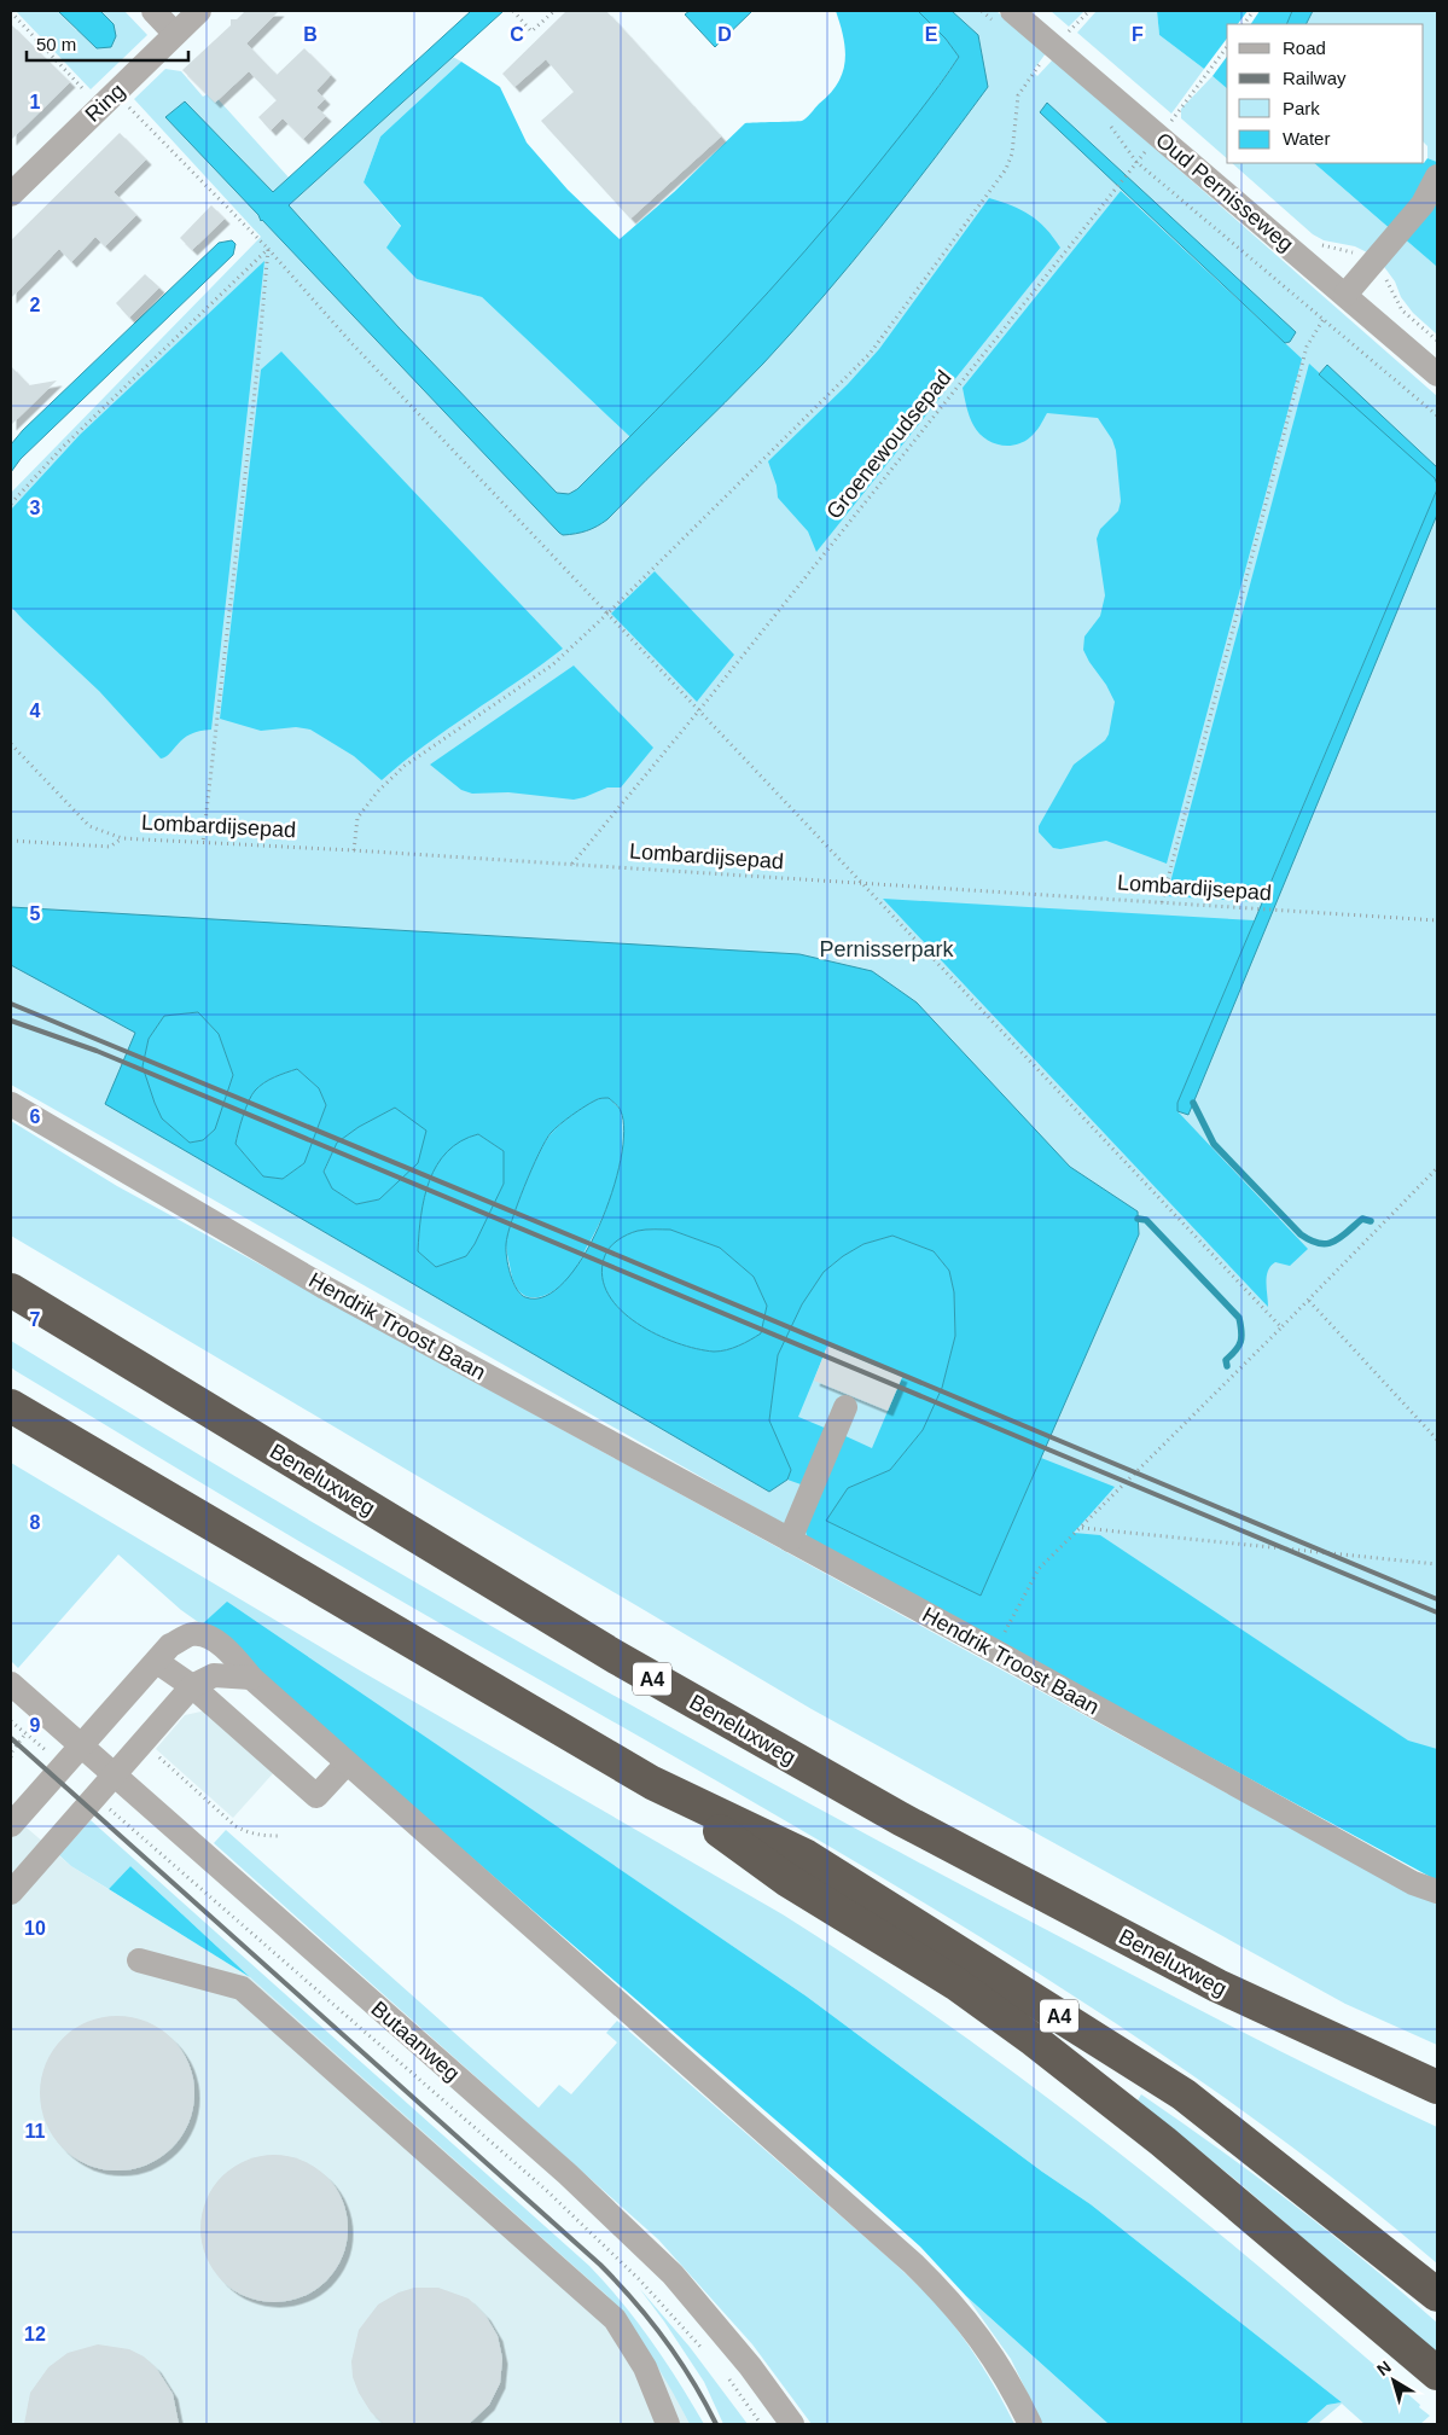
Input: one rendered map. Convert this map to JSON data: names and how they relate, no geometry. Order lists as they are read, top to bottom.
{
  "streets": {
    "highway": ["Beneluxweg", "A4"],
    "street": [
      "Ring",
      "Oud Pernisseweg",
      "Hendrik Troost Baan",
      "Butaanweg"
    ],
    "path": ["Groenewoudsepad", "Lombardijsepad"]
  },
  "crossings": [
    ["Oud Pernisseweg", "Groenewoudsepad"],
    ["Groenewoudsepad", "Lombardijsepad"]
  ],
  "parks": ["Pernisserpark"],
  "legend": [
    "Road",
    "Railway",
    "Park",
    "Water"
  ],
  "scale_bar": "50 m",
  "north": "top left",
  "grid": {
    "columns": [
      "B",
      "C",
      "D",
      "E",
      "F"
    ],
    "rows": [
      "1",
      "2",
      "3",
      "4",
      "5",
      "6",
      "7",
      "8",
      "9",
      "10",
      "11",
      "12"
    ]
  }
}
